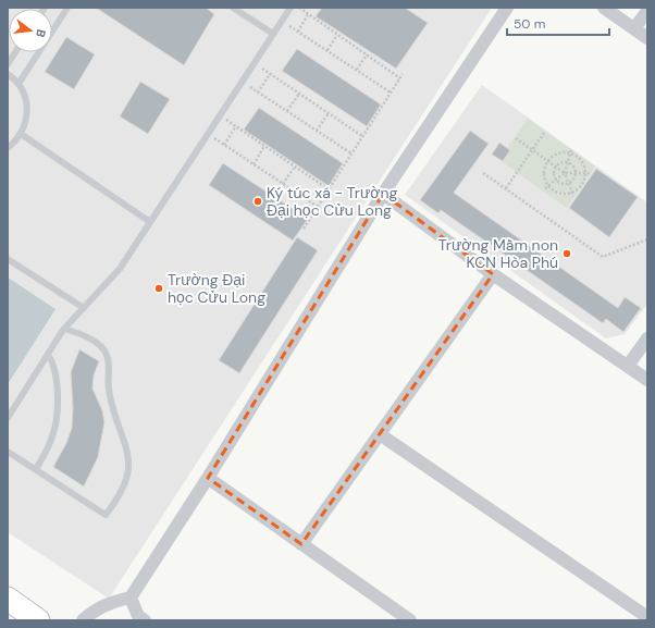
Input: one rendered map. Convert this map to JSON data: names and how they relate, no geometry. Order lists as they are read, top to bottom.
{
  "places": ["Ký túc xá - Trường Đại học Cửu Long", "Trường Mầm non KCN Hòa Phú", "Trường Đại học Cửu Long"],
  "scale_bar": "50 m",
  "north": "right"
}
